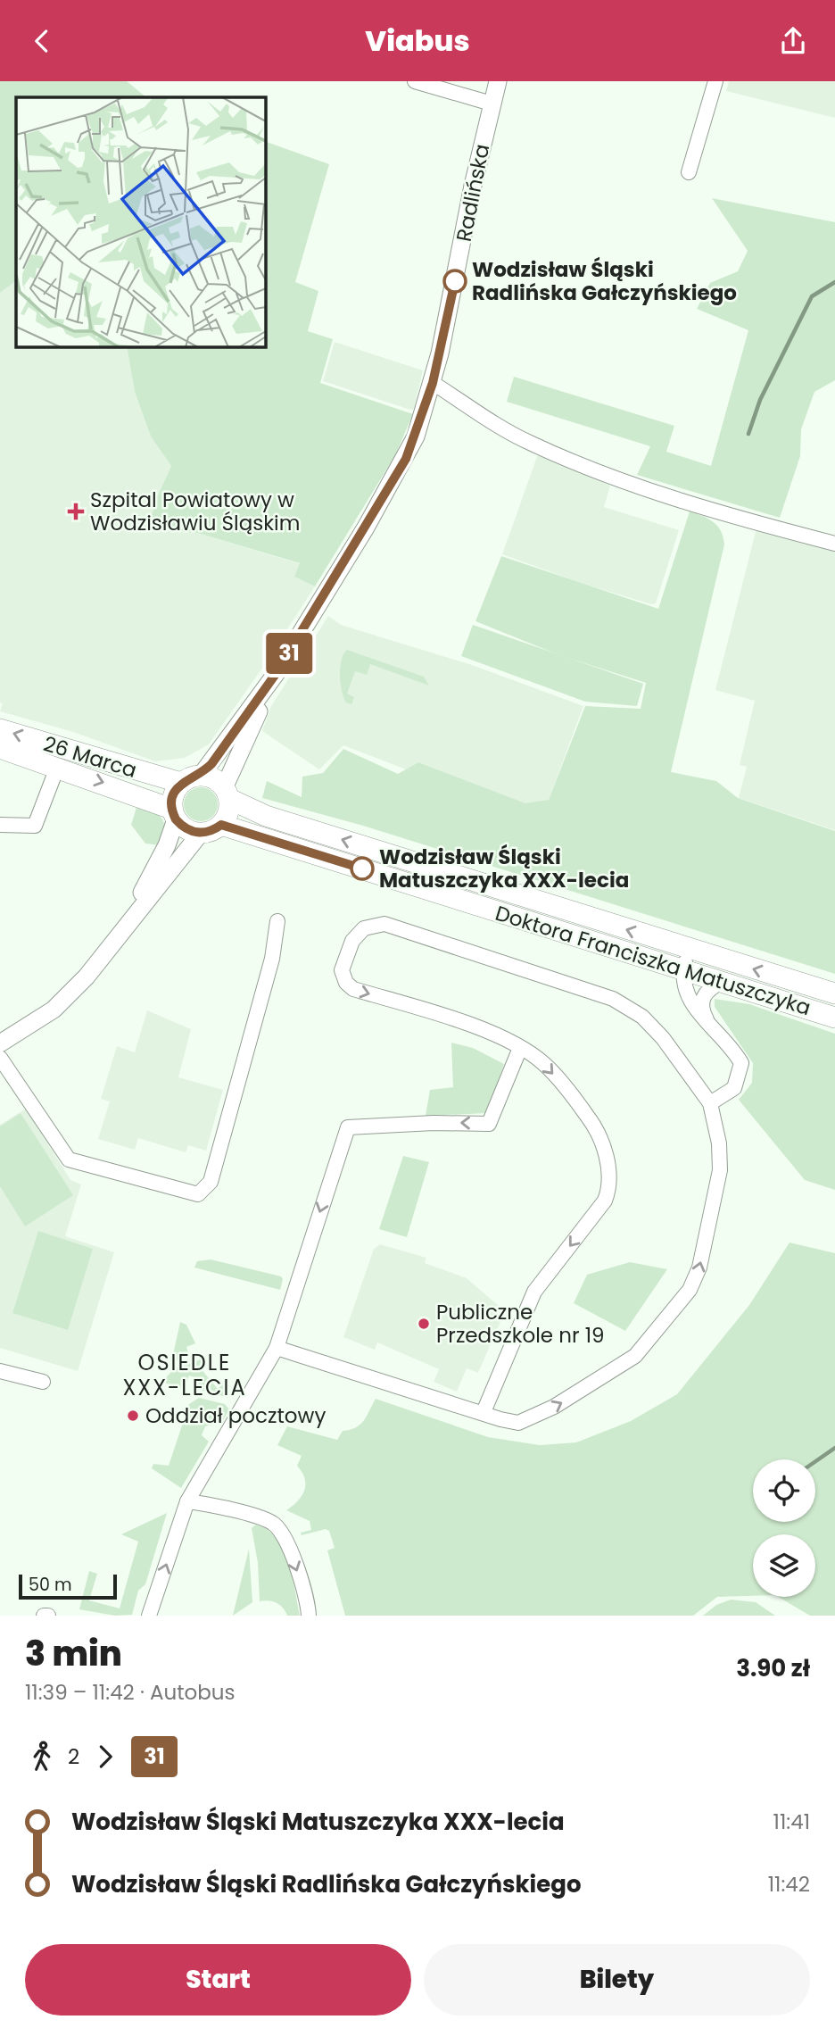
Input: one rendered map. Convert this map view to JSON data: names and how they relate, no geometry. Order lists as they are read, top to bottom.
{
  "streets": {
    "main road": ["26 Marca", "Doktora Franciszka Matuszczyka"],
    "street": ["Radlińska"]
  },
  "crossings": [
    ["Radlińska", "26 Marca"],
    ["Radlińska", "Doktora Franciszka Matuszczyka"],
    ["26 Marca", "Doktora Franciszka Matuszczyka"]
  ],
  "districts": ["OSIEDLE XXX-LECIA"],
  "places": {
    "other": [
      "Wodzisław Śląski Radlińska Gałczyńskiego",
      "Wodzisław Śląski Matuszczyka XXX-lecia",
      "Publiczne Przedszkole nr 19",
      "Oddział pocztowy"
    ],
    "health": ["Szpital Powiatowy w Wodzisławiu Śląskim"]
  },
  "lines": ["bus line 31"],
  "scale_bar": "50 m",
  "page": {
    "header": "Viabus",
    "on_map": "31",
    "scale": "50 m",
    "heading": ["3 min", "11:39 – 11:42 · Autobus", "3.90 zł"],
    "legs": ["2", "31"],
    "list": [
      {
        "name": "Wodzisław Śląski Matuszczyka XXX-lecia",
        "value": "11:41"
      },
      {
        "name": "Wodzisław Śląski Radlińska Gałczyńskiego",
        "value": "11:42"
      }
    ],
    "buttons": ["Start", "Bilety"]
  }
}
